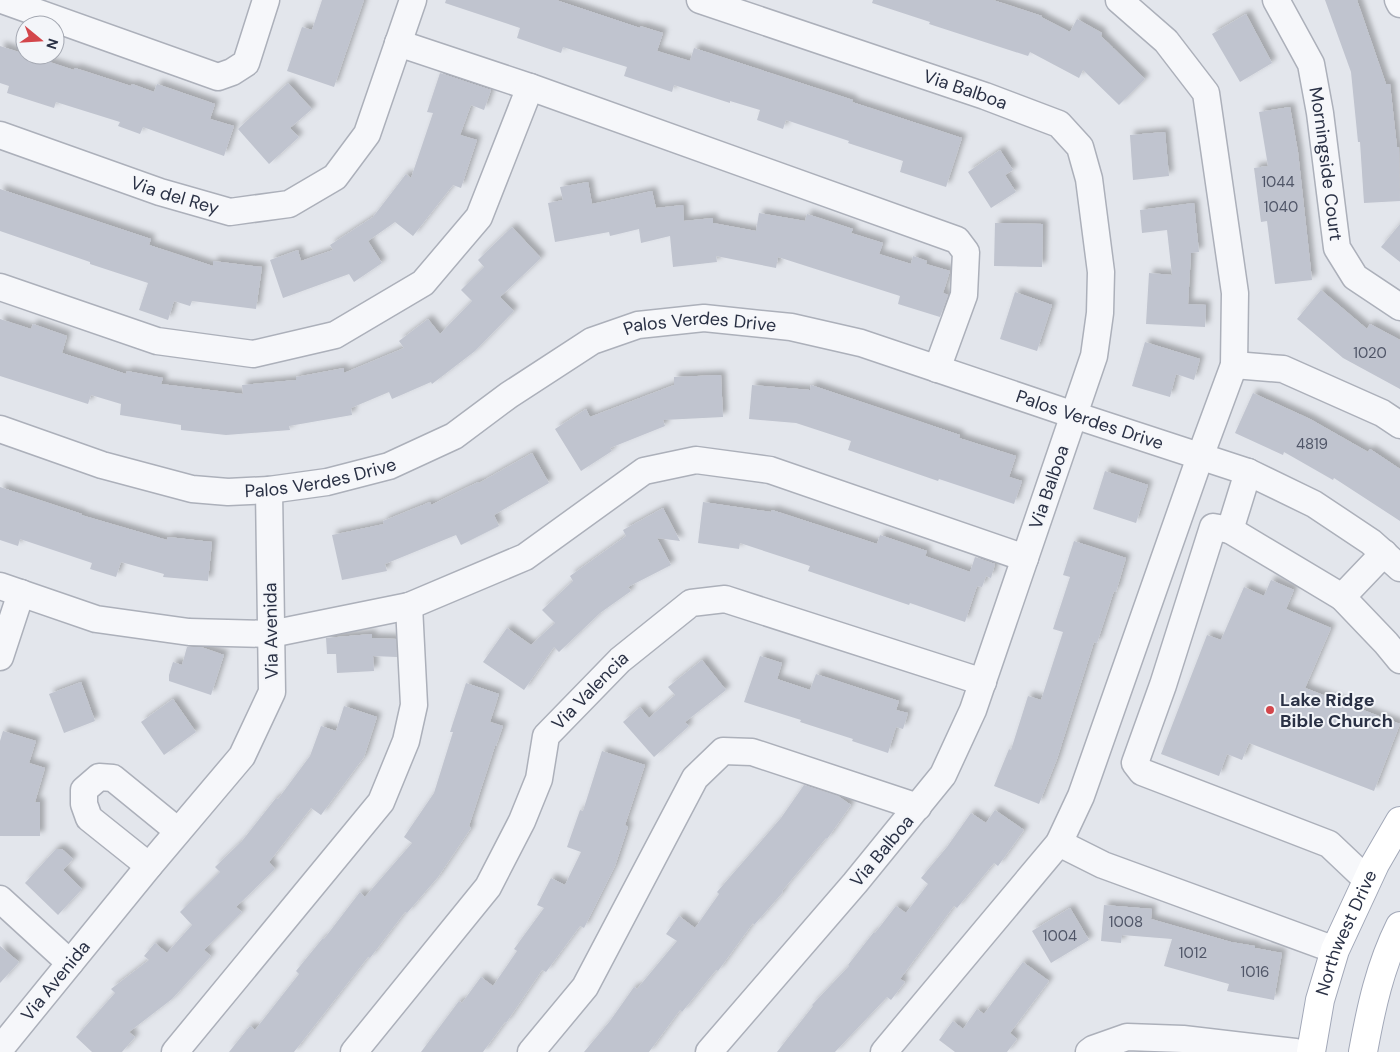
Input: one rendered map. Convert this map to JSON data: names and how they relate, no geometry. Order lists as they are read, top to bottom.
{
  "streets": {
    "main road": ["Northwest Drive"],
    "street": [
      "Via Balboa",
      "Morningside Court",
      "Via del Rey",
      "Palos Verdes Drive",
      "Via Avenida",
      "Via Valencia"
    ]
  },
  "crossings": [
    ["Via Balboa", "Palos Verdes Drive"],
    ["Via Balboa", "Via Valencia"],
    ["Palos Verdes Drive", "Via Avenida"]
  ],
  "places": ["Lake Ridge Bible Church"],
  "house_numbers": [
    "1044",
    "1040",
    "1020",
    "4819",
    "1008",
    "1004",
    "1012",
    "1016"
  ],
  "north": "right"
}
